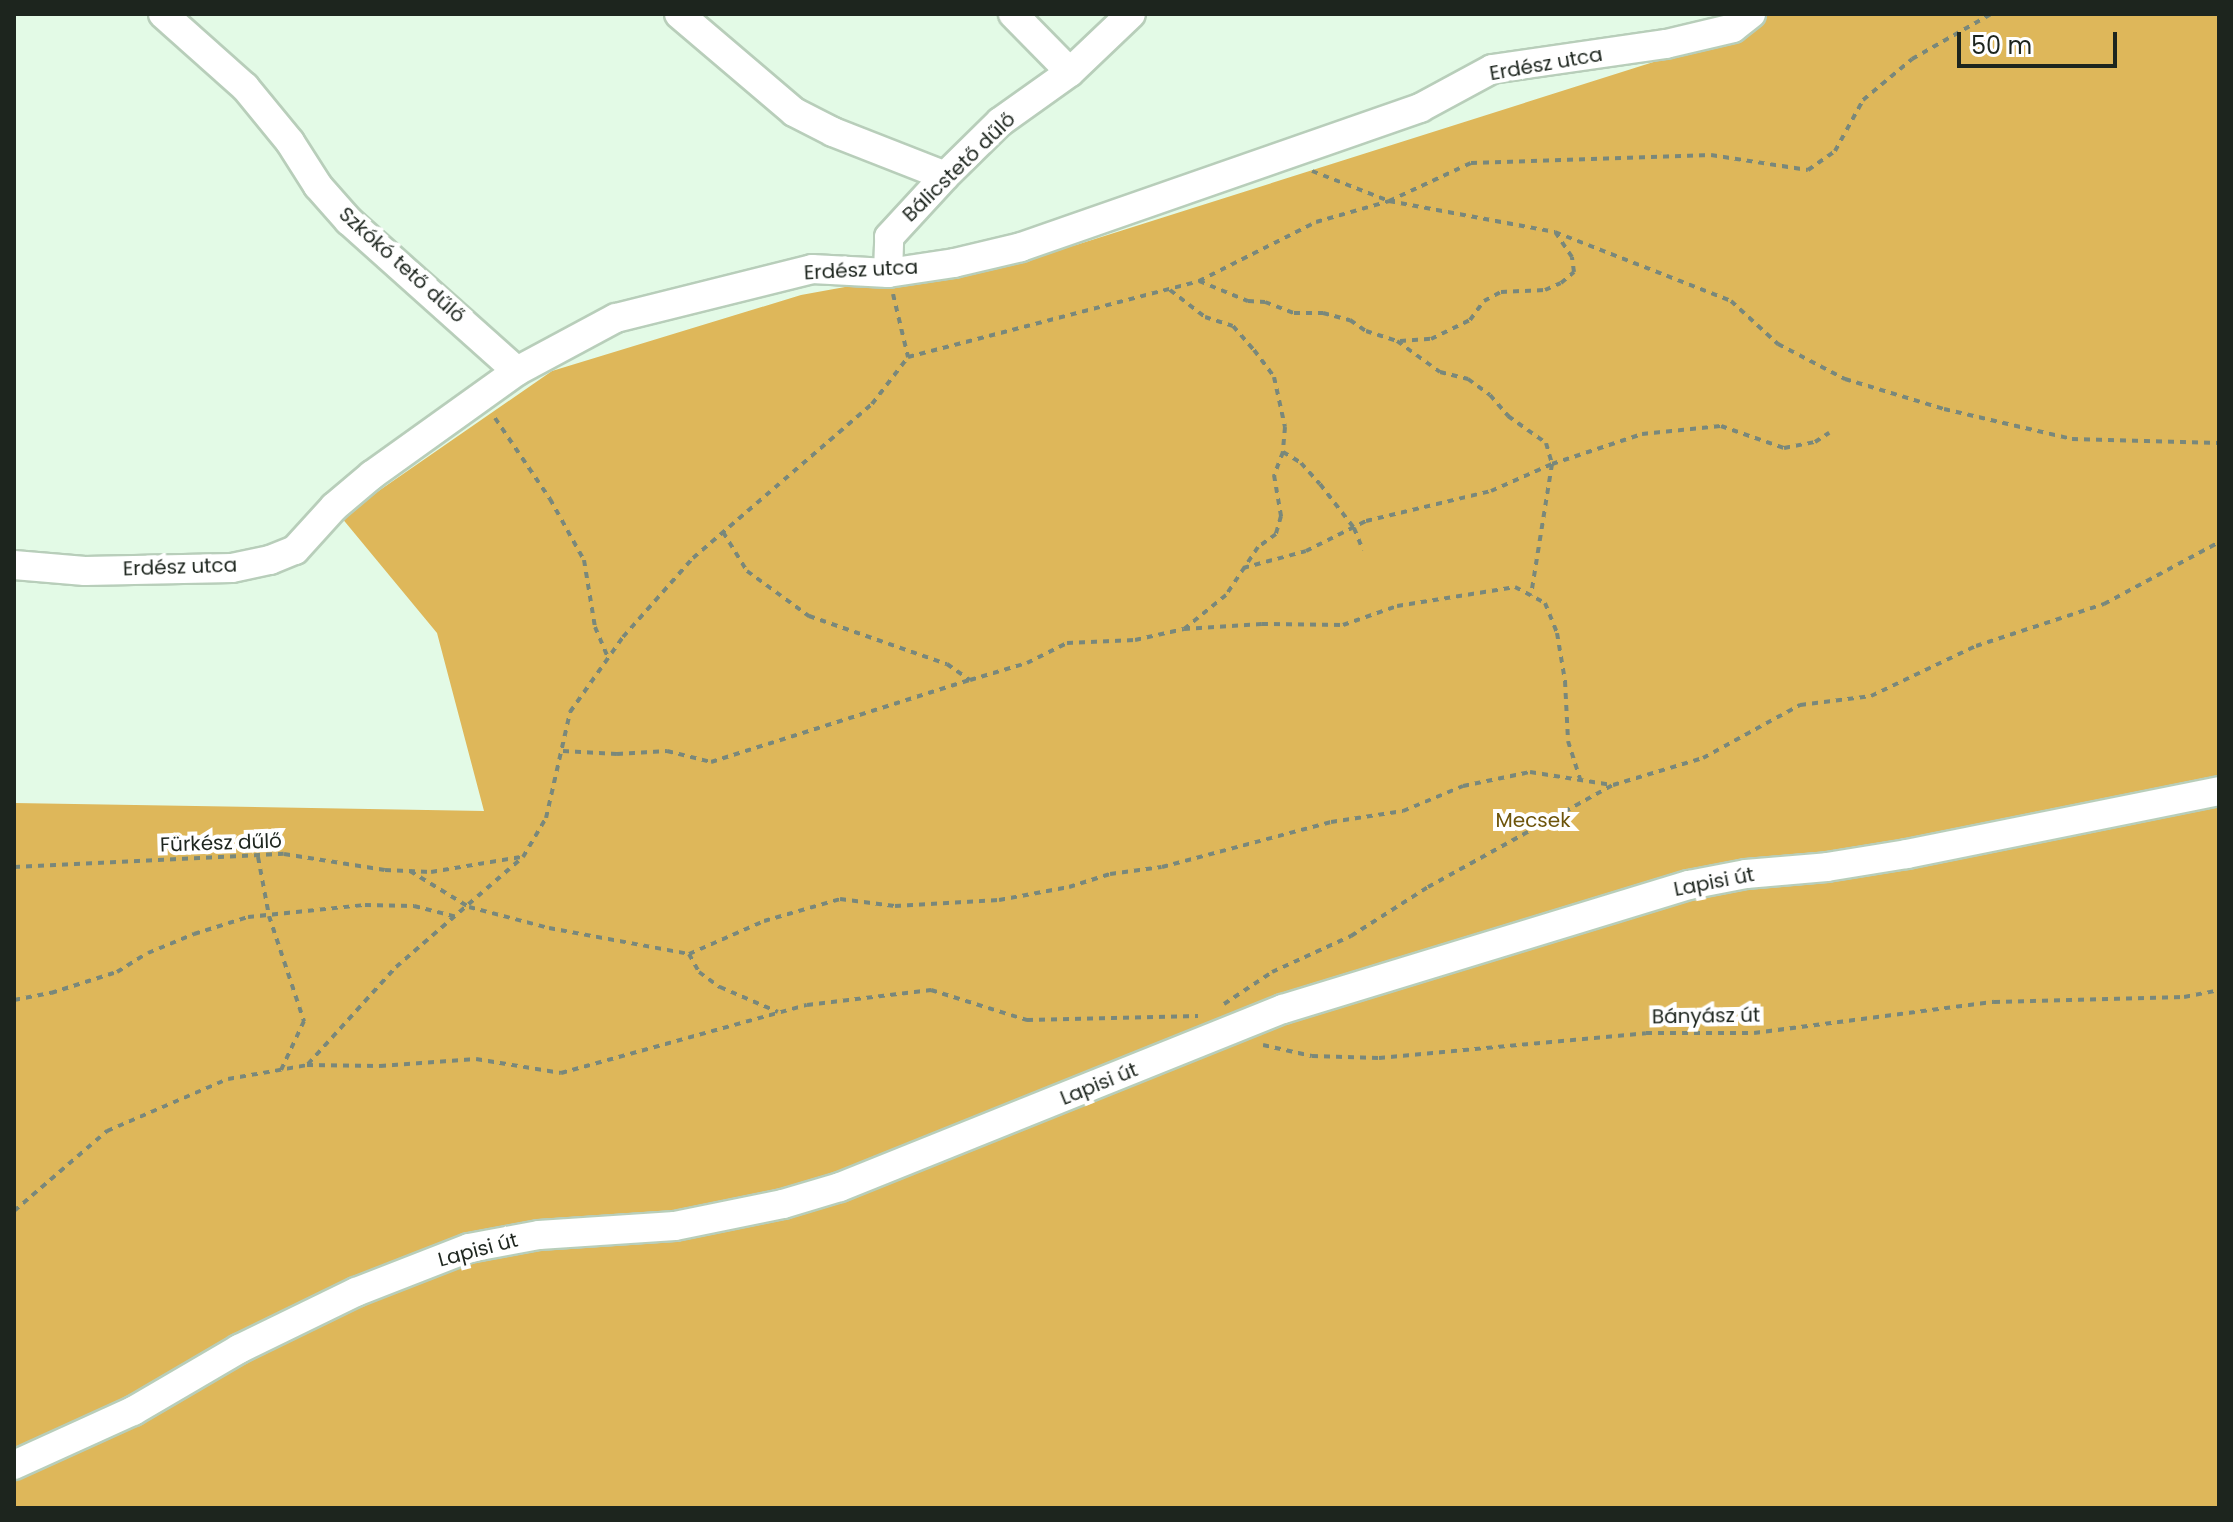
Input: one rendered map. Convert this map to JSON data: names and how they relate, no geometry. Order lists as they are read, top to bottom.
{
  "streets": {
    "street": [
      "Erdész utca",
      "Bálicstető dűlő",
      "Szkókó tető dűlő",
      "Lapisi út"
    ],
    "path": ["Fürkész dűlő", "Bányász út"]
  },
  "crossings": [
    ["Erdész utca", "Bálicstető dűlő"],
    ["Erdész utca", "Szkókó tető dűlő"],
    ["Lapisi út", "Bányász út"]
  ],
  "parks": ["Mecsek"],
  "scale_bar": "50 m"
}
